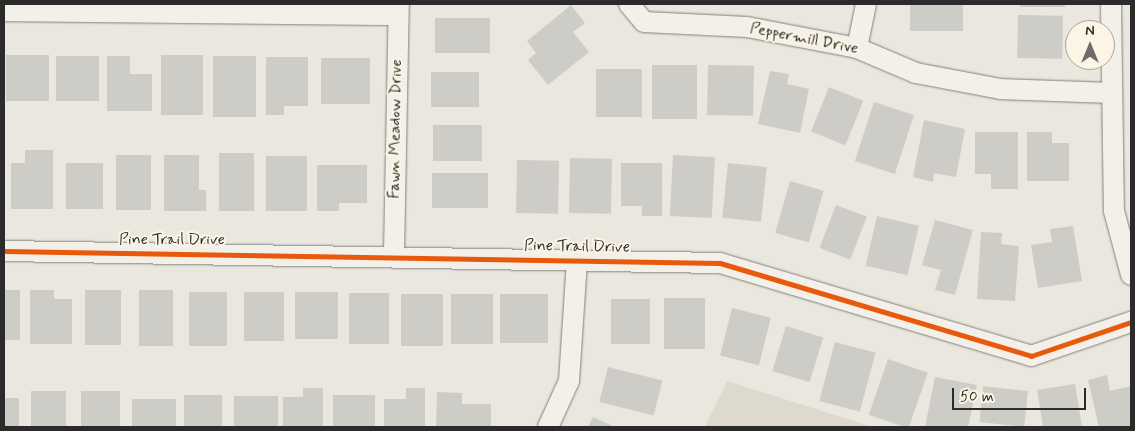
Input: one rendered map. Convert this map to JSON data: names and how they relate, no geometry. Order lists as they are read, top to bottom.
{
  "streets": {
    "street": ["Peppermill Drive", "Fawn Meadow Drive", "Pine Trail Drive"]
  },
  "crossings": [
    ["Fawn Meadow Drive", "Pine Trail Drive"]
  ],
  "scale_bar": "50 m",
  "north": "top"
}
